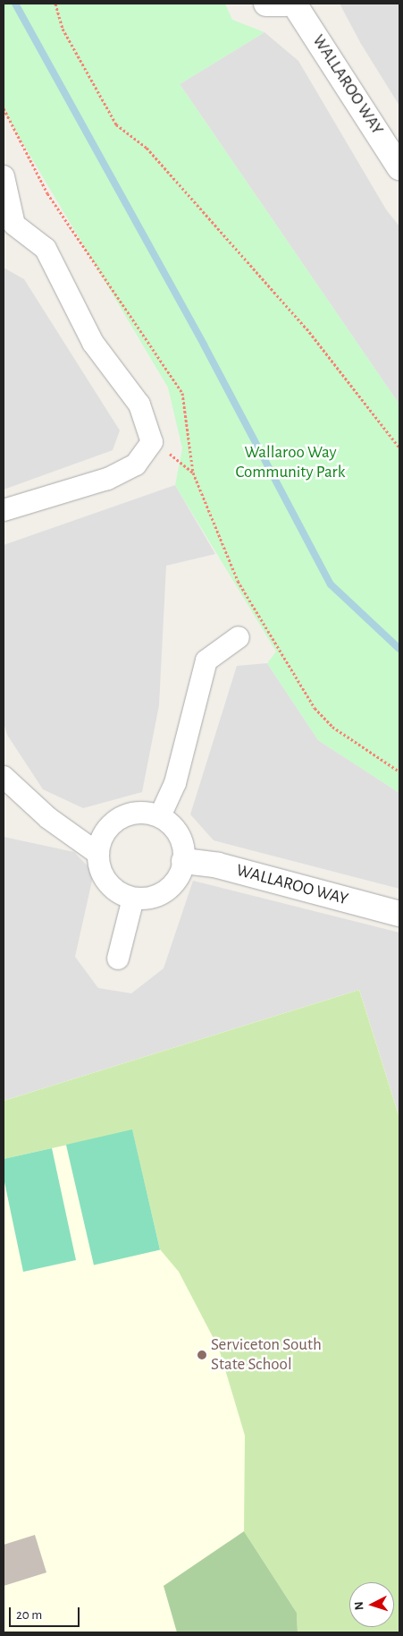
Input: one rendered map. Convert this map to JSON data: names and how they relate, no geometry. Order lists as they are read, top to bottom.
{
  "streets": {
    "street": ["WALLAROO WAY"]
  },
  "parks": ["Wallaroo Way Community Park"],
  "places": ["Serviceton South State School"],
  "scale_bar": "20 m",
  "north": "left"
}
